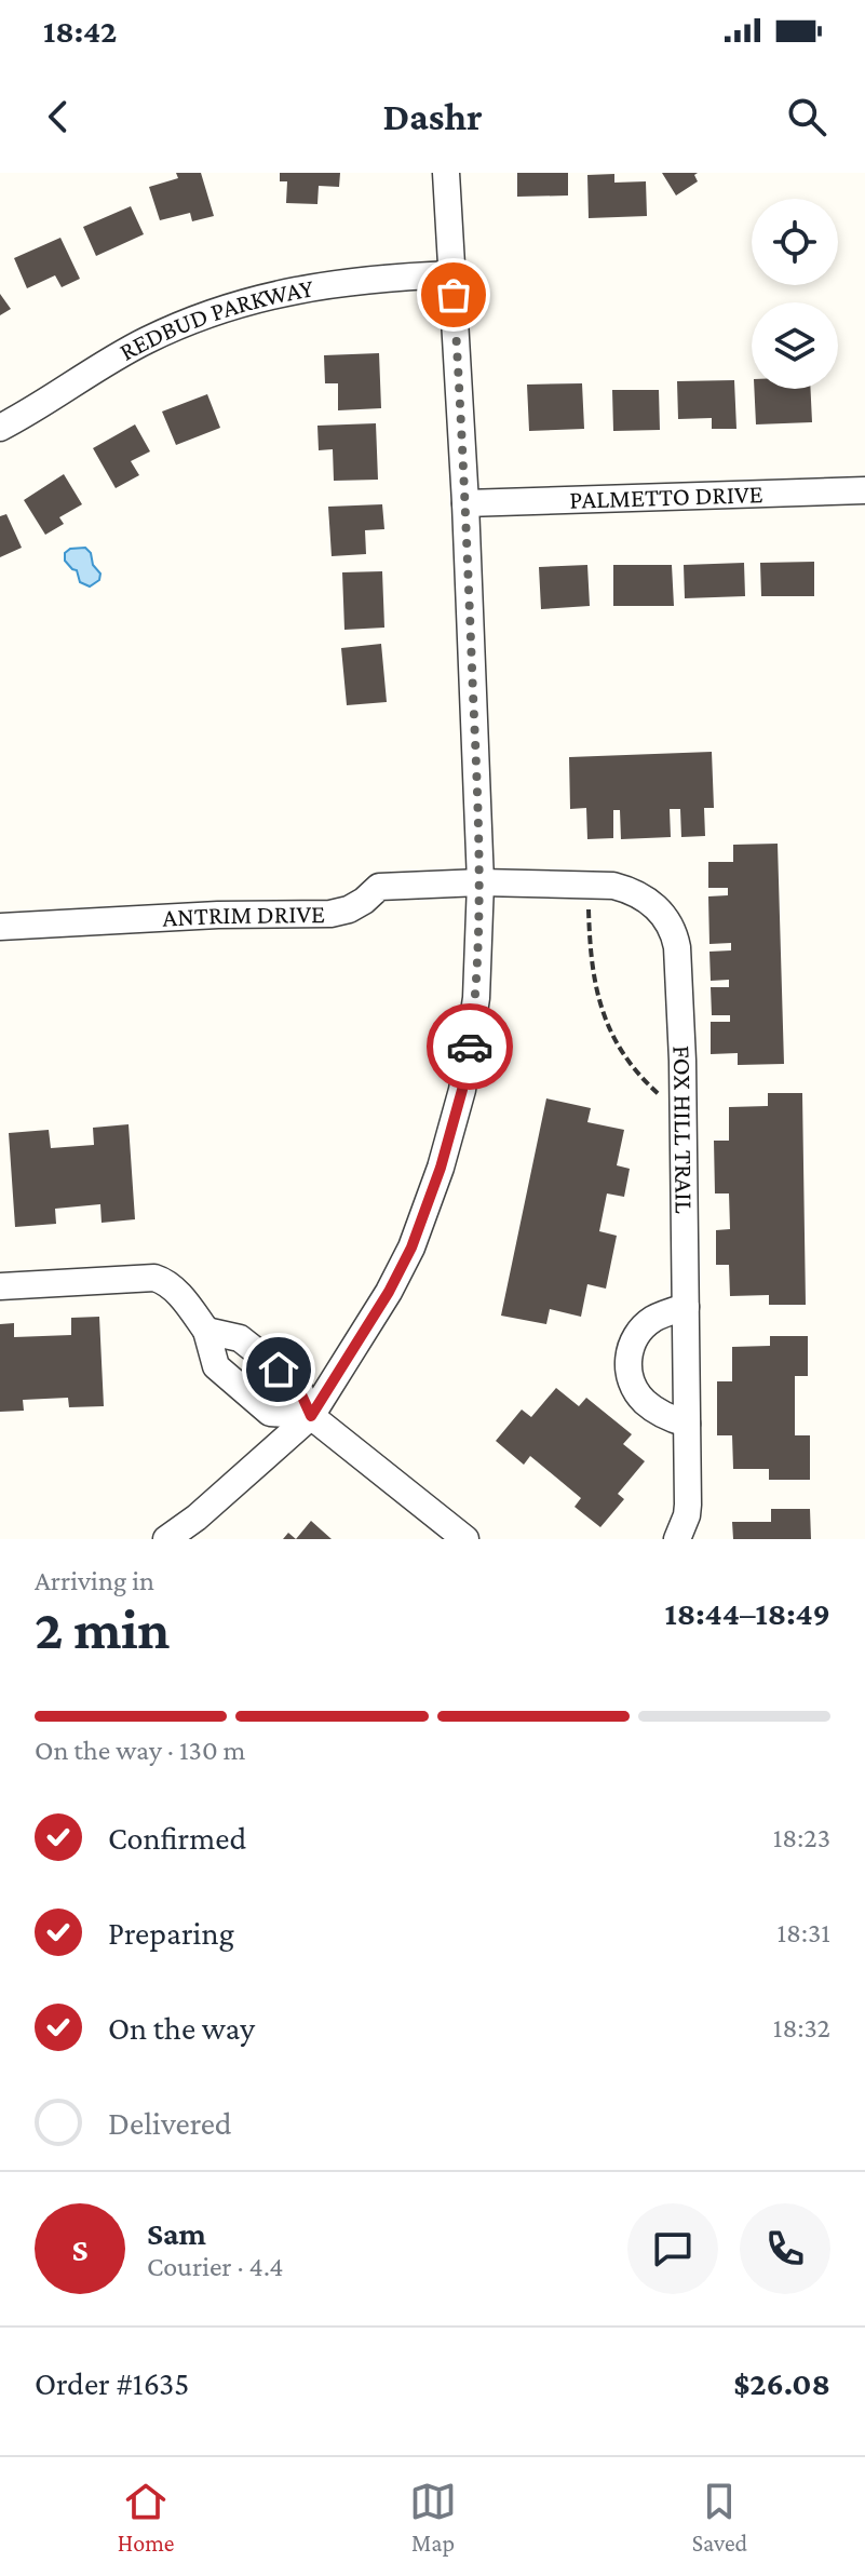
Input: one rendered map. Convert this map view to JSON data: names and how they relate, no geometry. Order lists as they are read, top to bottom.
{
  "streets": {
    "street": [
      "REDBUD PARKWAY",
      "PALMETTO DRIVE",
      "ANTRIM DRIVE",
      "FOX HILL TRAIL"
    ]
  },
  "crossings": [
    ["ANTRIM DRIVE", "FOX HILL TRAIL"]
  ],
  "page": {
    "status": "18:42",
    "header": "Dashr",
    "heading": ["2 min", "Arriving in", "18:44–18:49"],
    "panel": [
      "Sam",
      "Courier · 4.4",
      "Order #1635",
      "$26.08"
    ],
    "bar": "On the way · 130 m",
    "list": [
      ["Confirmed", "18:23"],
      ["Preparing", "18:31"],
      ["On the way", "18:32"],
      "Delivered"
    ],
    "round": "S",
    "tabs": ["Home", "Map", "Saved"]
  }
}
